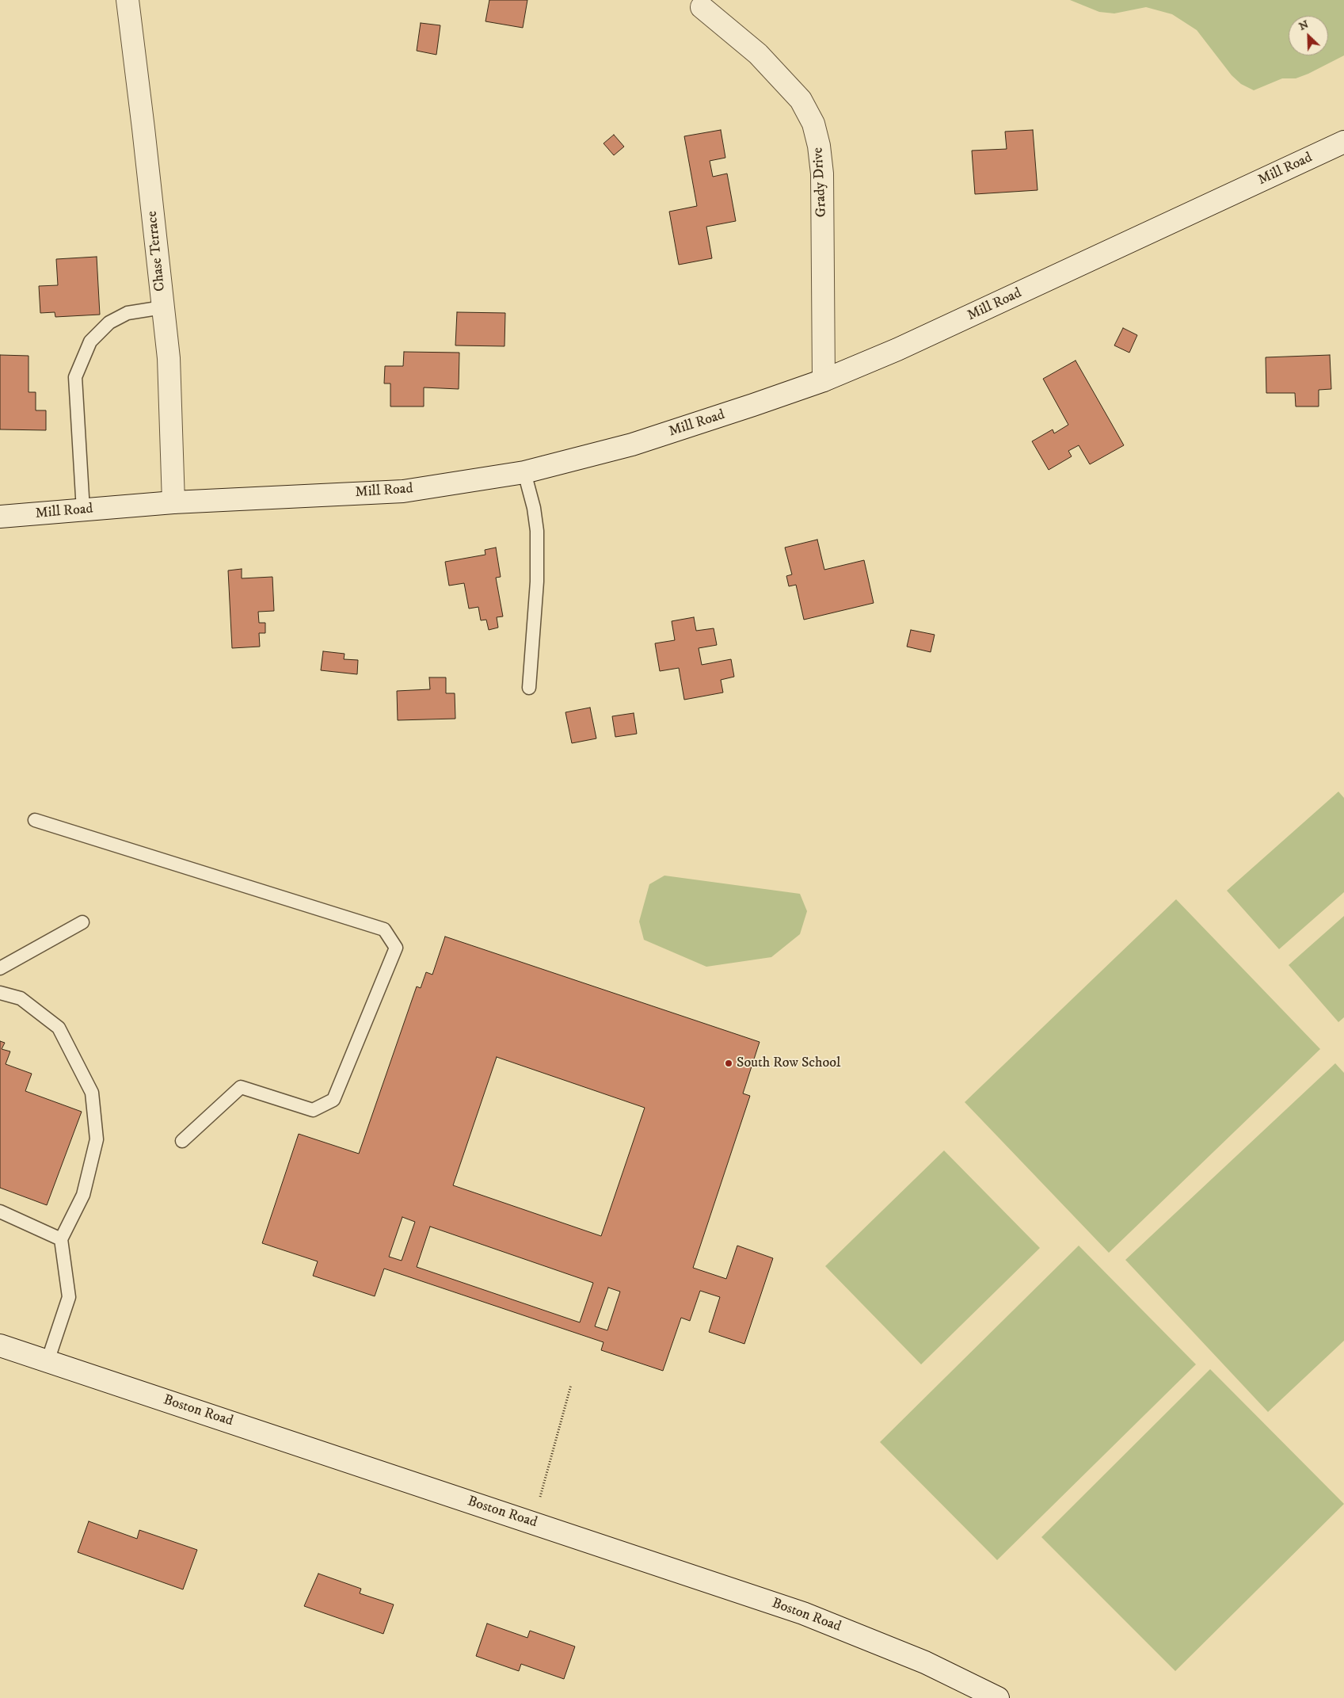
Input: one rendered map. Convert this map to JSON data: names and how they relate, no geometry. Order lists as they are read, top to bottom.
{
  "streets": {
    "main road": [
      "Mill Road",
      "Grady Drive",
      "Chase Terrace",
      "Boston Road"
    ]
  },
  "crossings": [
    ["Mill Road", "Grady Drive"],
    ["Mill Road", "Chase Terrace"]
  ],
  "places": ["South Row School"],
  "north": "top left"
}
